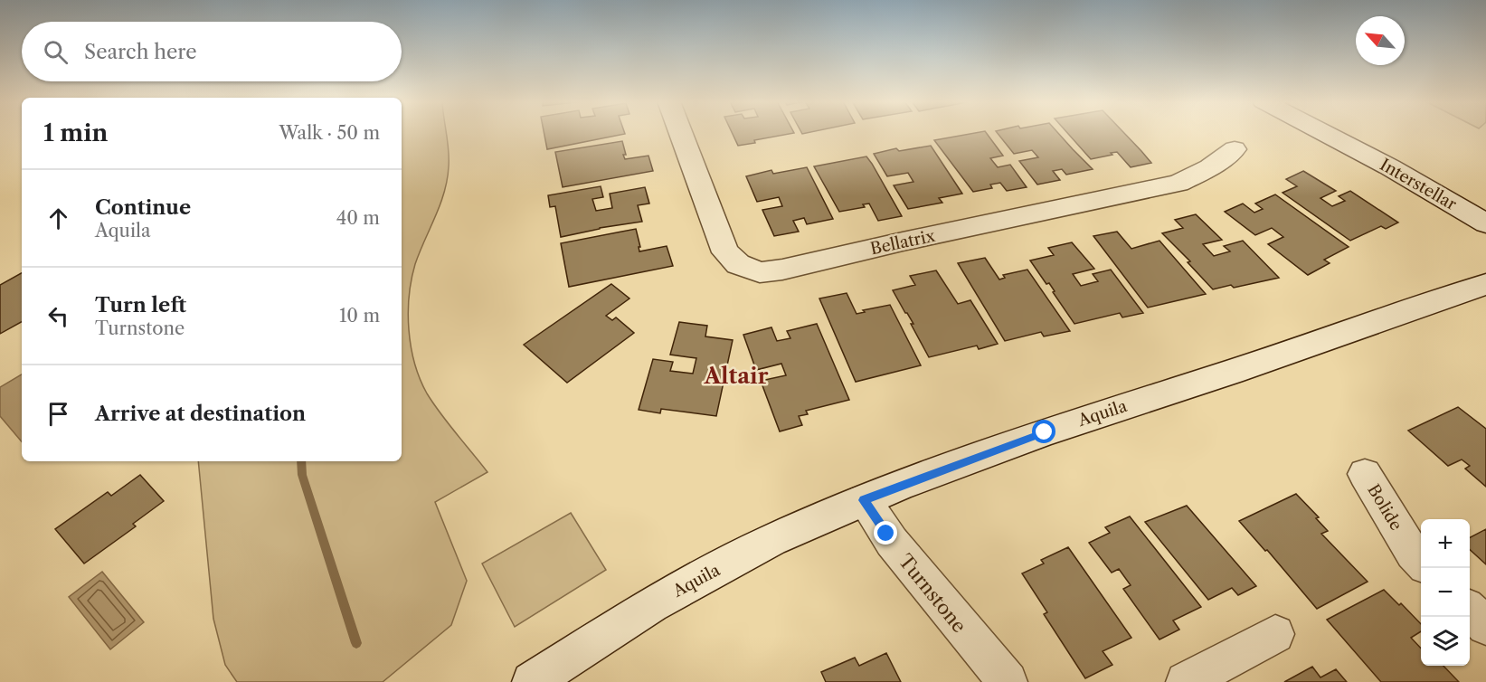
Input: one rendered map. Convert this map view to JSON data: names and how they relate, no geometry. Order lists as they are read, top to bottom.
{
  "streets": {
    "street": [
      "Interstellar",
      "Bellatrix",
      "Aquila",
      "Bolide",
      "Turnstone"
    ]
  },
  "crossings": [
    ["Aquila", "Turnstone"]
  ],
  "districts": ["Altair"],
  "north": "top left",
  "page": {
    "search": "Search here",
    "heading": ["1 min", "Walk · 50 m"],
    "list": [
      ["Continue", "Aquila", "40 m"],
      ["Turn left", "Turnstone", "10 m"],
      "Arrive at destination"
    ],
    "map_buttons": ["+", "−"]
  }
}
